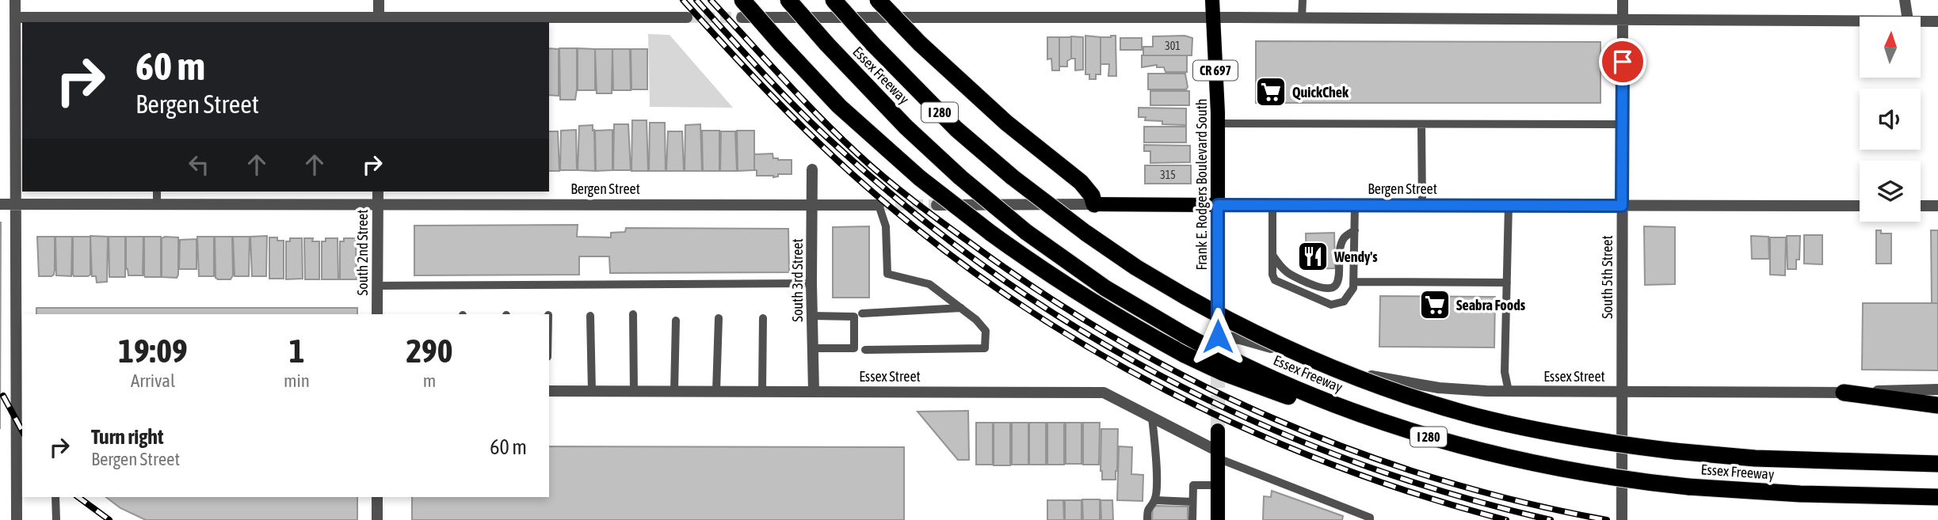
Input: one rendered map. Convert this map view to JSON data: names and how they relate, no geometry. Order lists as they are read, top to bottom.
{
  "streets": {
    "highway": ["Essex Freeway", "I 280"],
    "main road": ["CR 697", "Frank E. Rodgers Boulevard South", "Bergen Street"],
    "street": [
      "South 2nd Street",
      "South 5th Street",
      "South 3rd Street",
      "Essex Street"
    ]
  },
  "crossings": [
    ["Frank E. Rodgers Boulevard South", "Bergen Street"],
    ["Frank E. Rodgers Boulevard South", "Essex Street"],
    ["Bergen Street", "South 2nd Street"],
    ["Bergen Street", "South 5th Street"],
    ["Bergen Street", "South 3rd Street"],
    ["South 5th Street", "Essex Street"],
    ["South 3rd Street", "Essex Street"]
  ],
  "places": {
    "supermarket": ["QuickChek", "Seabra Foods"],
    "restaurant": ["Wendy's"]
  },
  "house_numbers": ["301", "315"],
  "north": "top",
  "page": {
    "turn": ["60 m", "Bergen Street"],
    "eta": [
      "19:09",
      "Arrival",
      "1",
      "min",
      "290",
      "m"
    ],
    "list": [
      {
        "name": "Turn right",
        "note": "Bergen Street",
        "value": "60 m"
      }
    ]
  }
}
